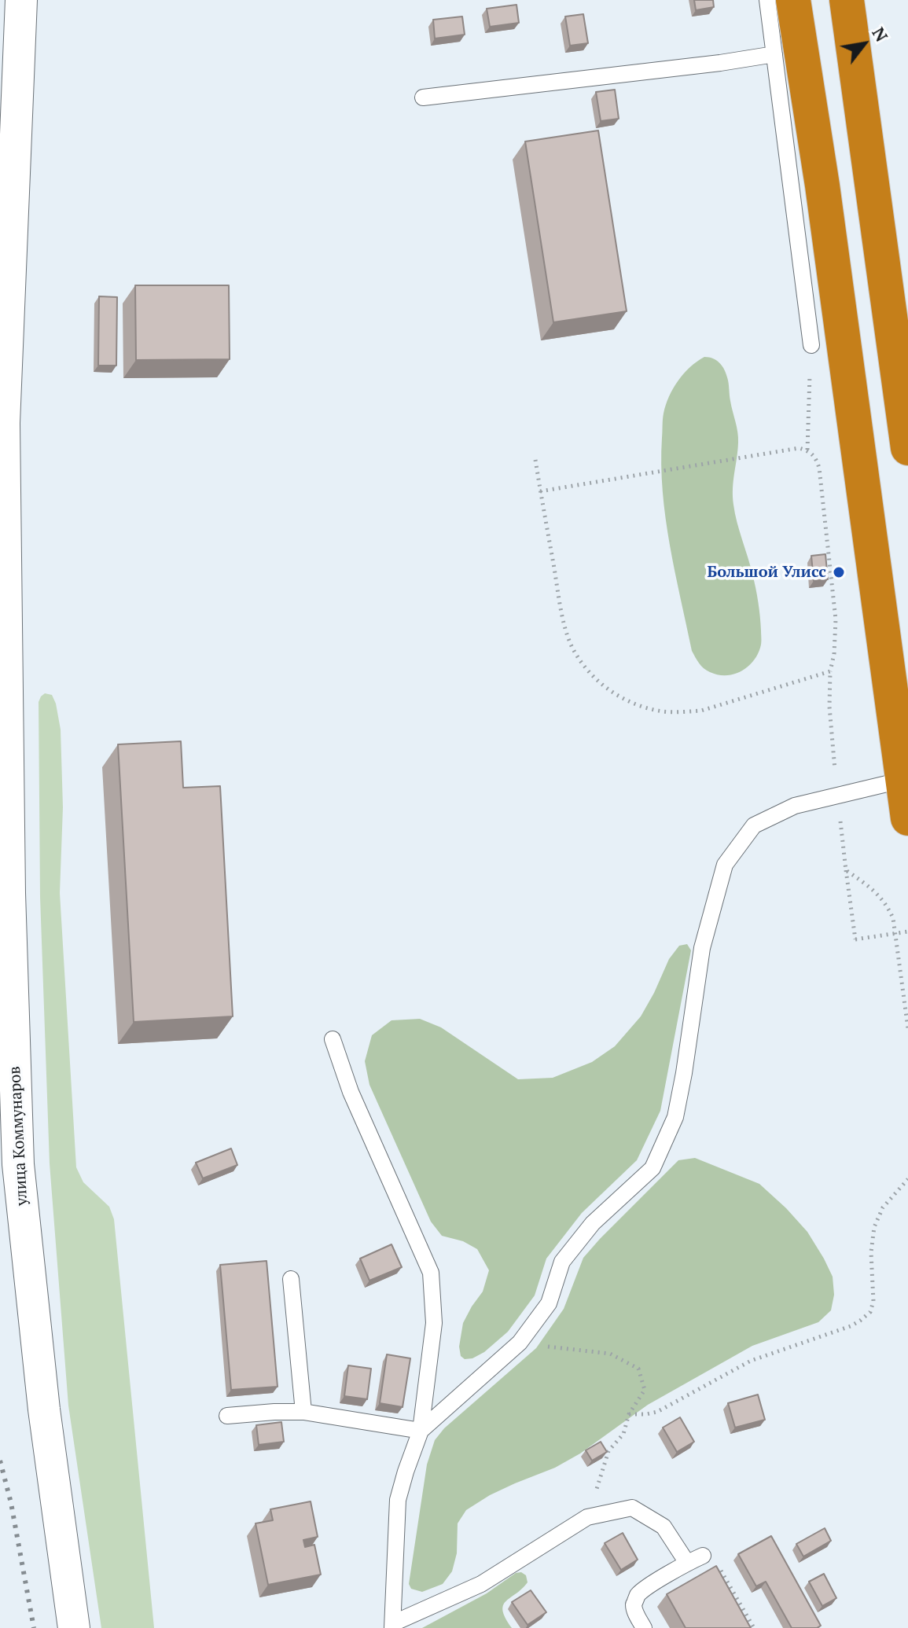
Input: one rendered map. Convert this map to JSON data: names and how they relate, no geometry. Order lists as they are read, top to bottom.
{
  "streets": {
    "street": ["улица Коммунаров"]
  },
  "places": ["Большой Улисс"],
  "north": "top right"
}
